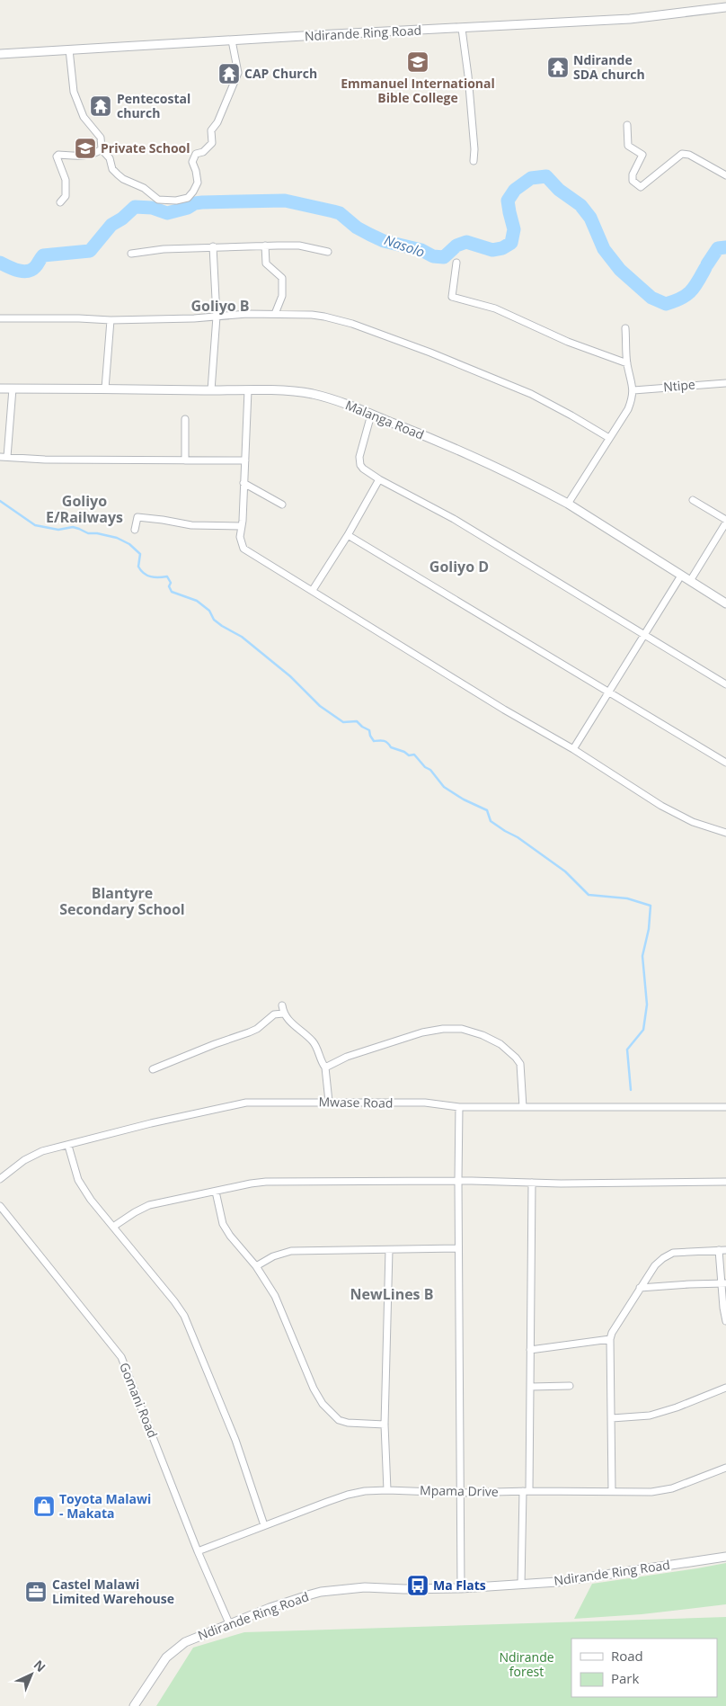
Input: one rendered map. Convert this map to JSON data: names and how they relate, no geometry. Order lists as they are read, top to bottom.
{
  "streets": {
    "street": [
      "Ndirande Ring Road",
      "Ntipe",
      "Malanga Road",
      "Mwase Road",
      "Gomani Road",
      "Mpama Drive"
    ]
  },
  "crossings": [
    ["Ndirande Ring Road", "Gomani Road"],
    ["Gomani Road", "Mpama Drive"]
  ],
  "districts": [
    "Goliyo B",
    "Goliyo E/Railways",
    "Goliyo D",
    "Blantyre Secondary School",
    "NewLines B"
  ],
  "water": ["Nasolo"],
  "parks": ["Ndirande forest"],
  "places": {
    "school or university": ["Emmanuel International Bible College", "Private School"],
    "temple": ["Ndirande SDA church", "CAP Church", "Pentecostal church"],
    "shop": ["Toyota Malawi - Makata"],
    "bus stop": ["Ma Flats"],
    "office": ["Castel Malawi Limited Warehouse"]
  },
  "legend": ["Road", "Park"],
  "north": "top right"
}
